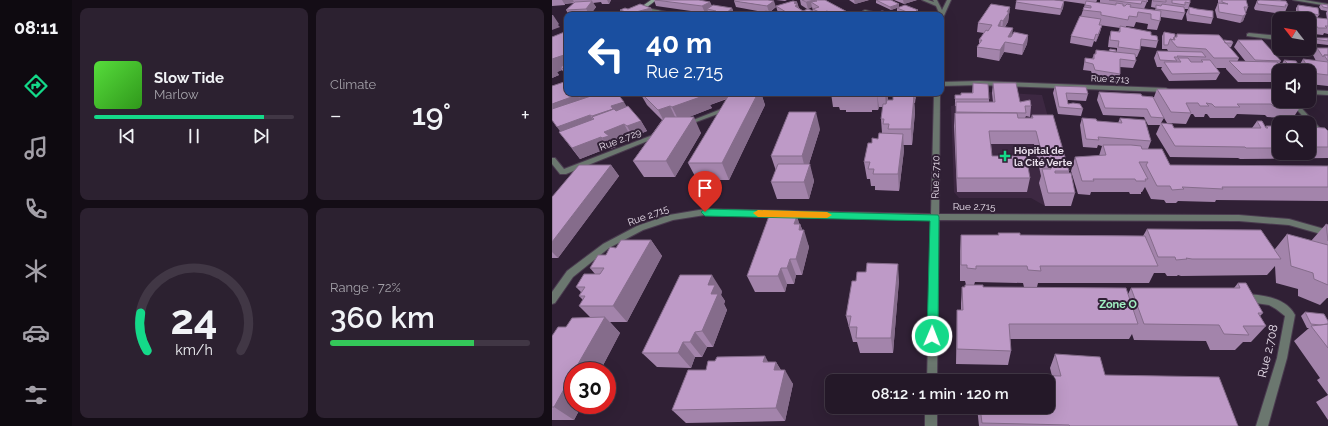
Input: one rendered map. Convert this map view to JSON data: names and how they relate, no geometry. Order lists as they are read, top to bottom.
{
  "streets": {
    "street": [
      "Rue 2.713",
      "Rue 2.729",
      "Rue 2.710",
      "Rue 2.715",
      "Rue 2.708"
    ]
  },
  "crossings": [
    ["Rue 2.710", "Rue 2.715"]
  ],
  "districts": ["Zone O"],
  "places": {
    "health": ["Hôpital de la Cité Verte"]
  },
  "north": "top left",
  "page": {
    "tabs": "08:11",
    "tile": [
      "Climate",
      ["Range · 72%", "360 km"]
    ],
    "turn": ["40 m", "Rue 2.715"],
    "song": ["Slow Tide", "Marlow"],
    "heat": ["−", "19°", "+"],
    "limit": "30",
    "trip": "08:12 · 1 min · 120 m",
    "gauge": ["24", "km/h"]
  }
}
